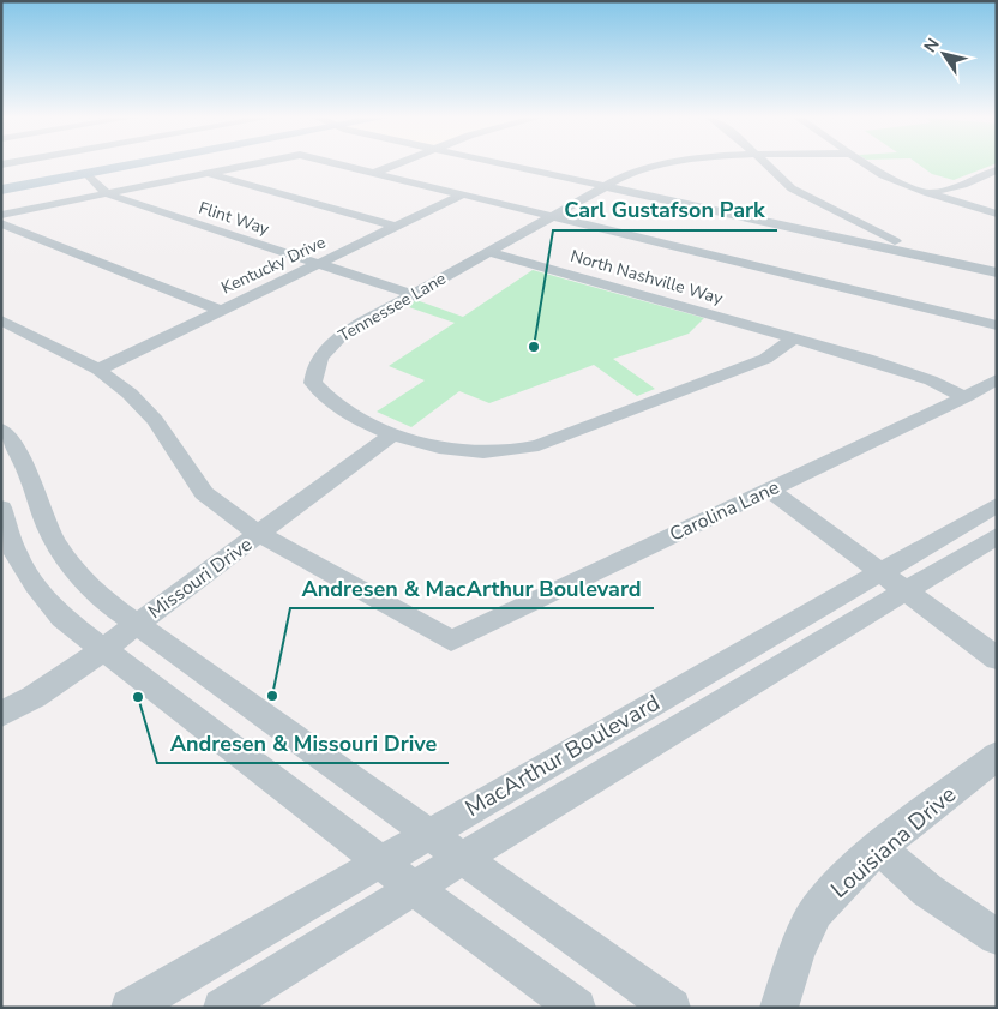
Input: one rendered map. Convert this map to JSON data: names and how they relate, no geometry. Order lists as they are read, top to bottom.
{
  "streets": {
    "street": [
      "Flint Way",
      "Kentucky Drive",
      "North Nashville Way",
      "Tennessee Lane",
      "Carolina Lane",
      "Missouri Drive",
      "MacArthur Boulevard",
      "Louisiana Drive"
    ]
  },
  "crossings": [
    ["Flint Way", "Kentucky Drive"],
    ["Flint Way", "Tennessee Lane"],
    ["North Nashville Way", "Tennessee Lane"],
    ["North Nashville Way", "Carolina Lane"],
    ["Tennessee Lane", "Missouri Drive"],
    ["Carolina Lane", "Missouri Drive"]
  ],
  "places": ["Carl Gustafson Park", "Andresen & MacArthur Boulevard", "Andresen & Missouri Drive"],
  "north": "top left"
}
